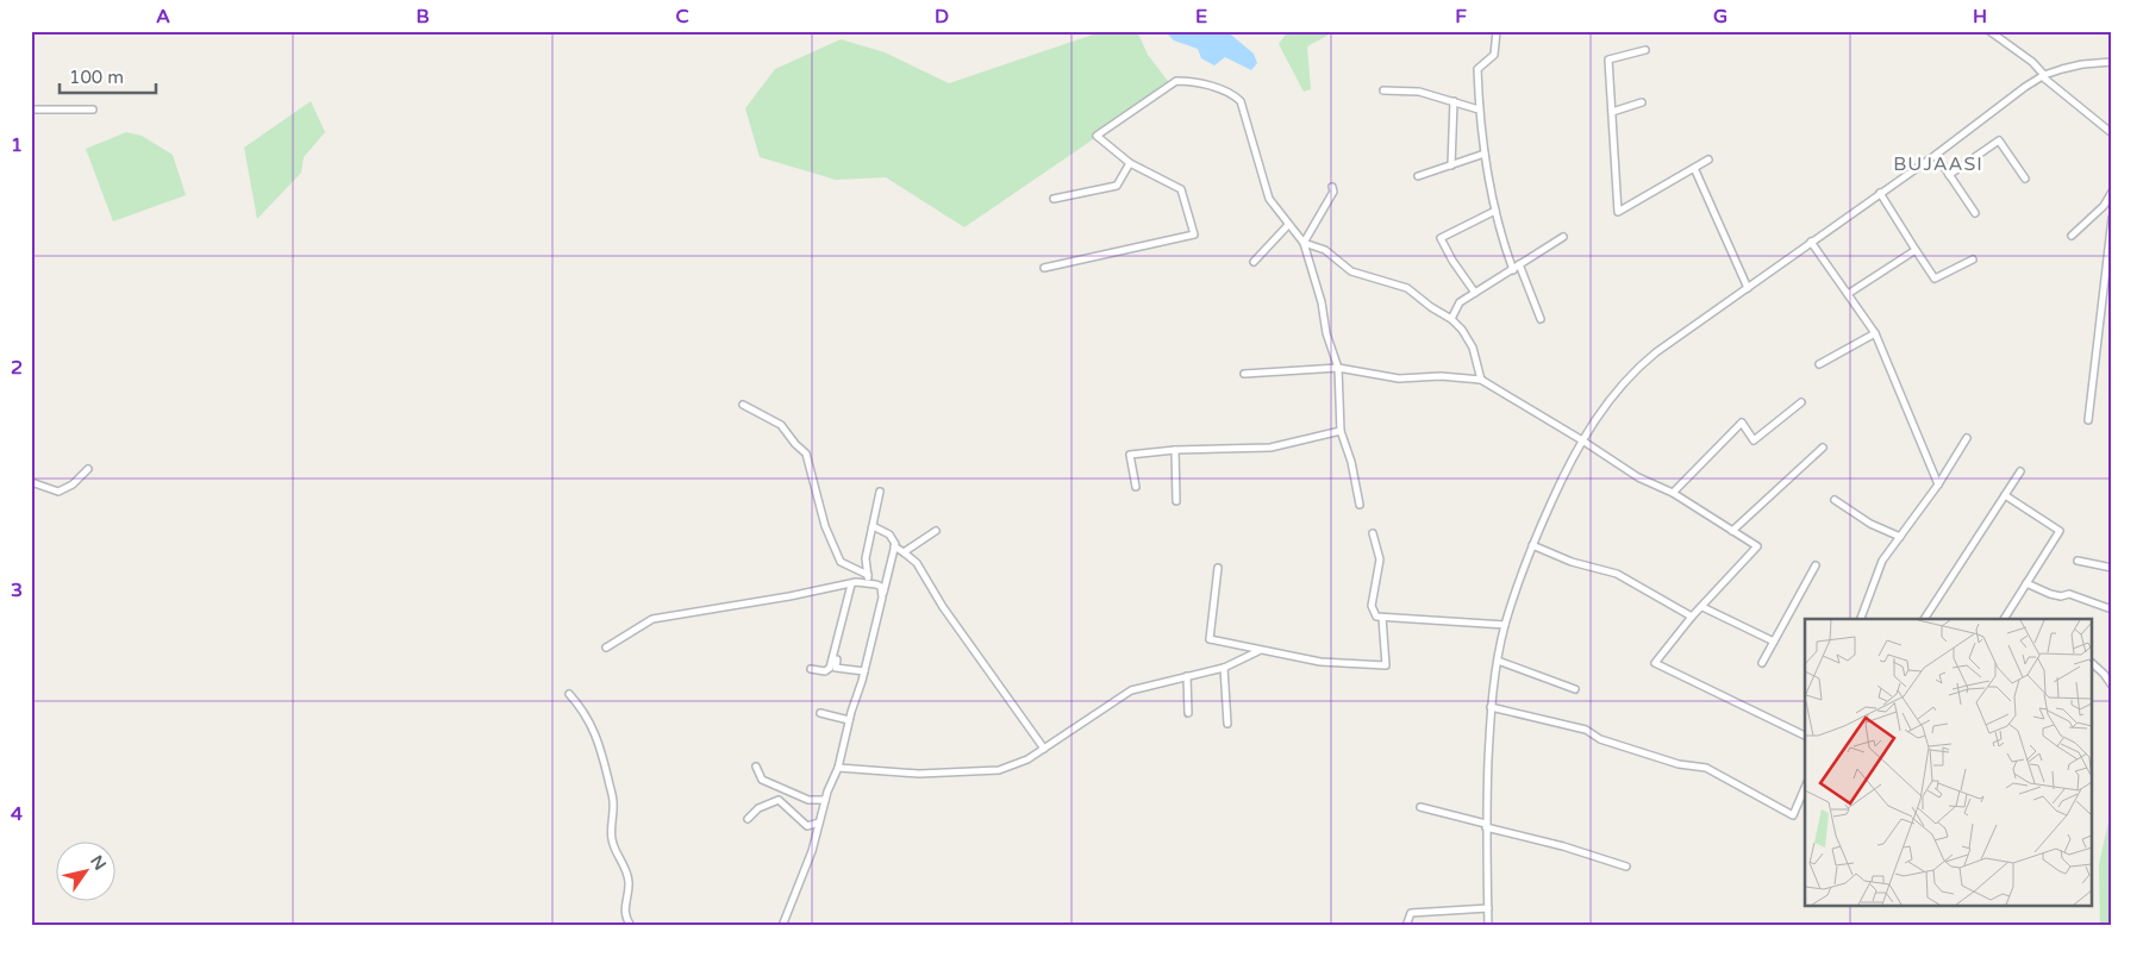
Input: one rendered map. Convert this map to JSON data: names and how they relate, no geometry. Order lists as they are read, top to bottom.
{
  "districts": ["BUJAASI"],
  "scale_bar": "100 m",
  "north": "top right",
  "grid": {
    "columns": [
      "A",
      "B",
      "C",
      "D",
      "E",
      "F",
      "G",
      "H"
    ],
    "rows": [
      "1",
      "2",
      "3",
      "4"
    ]
  }
}
